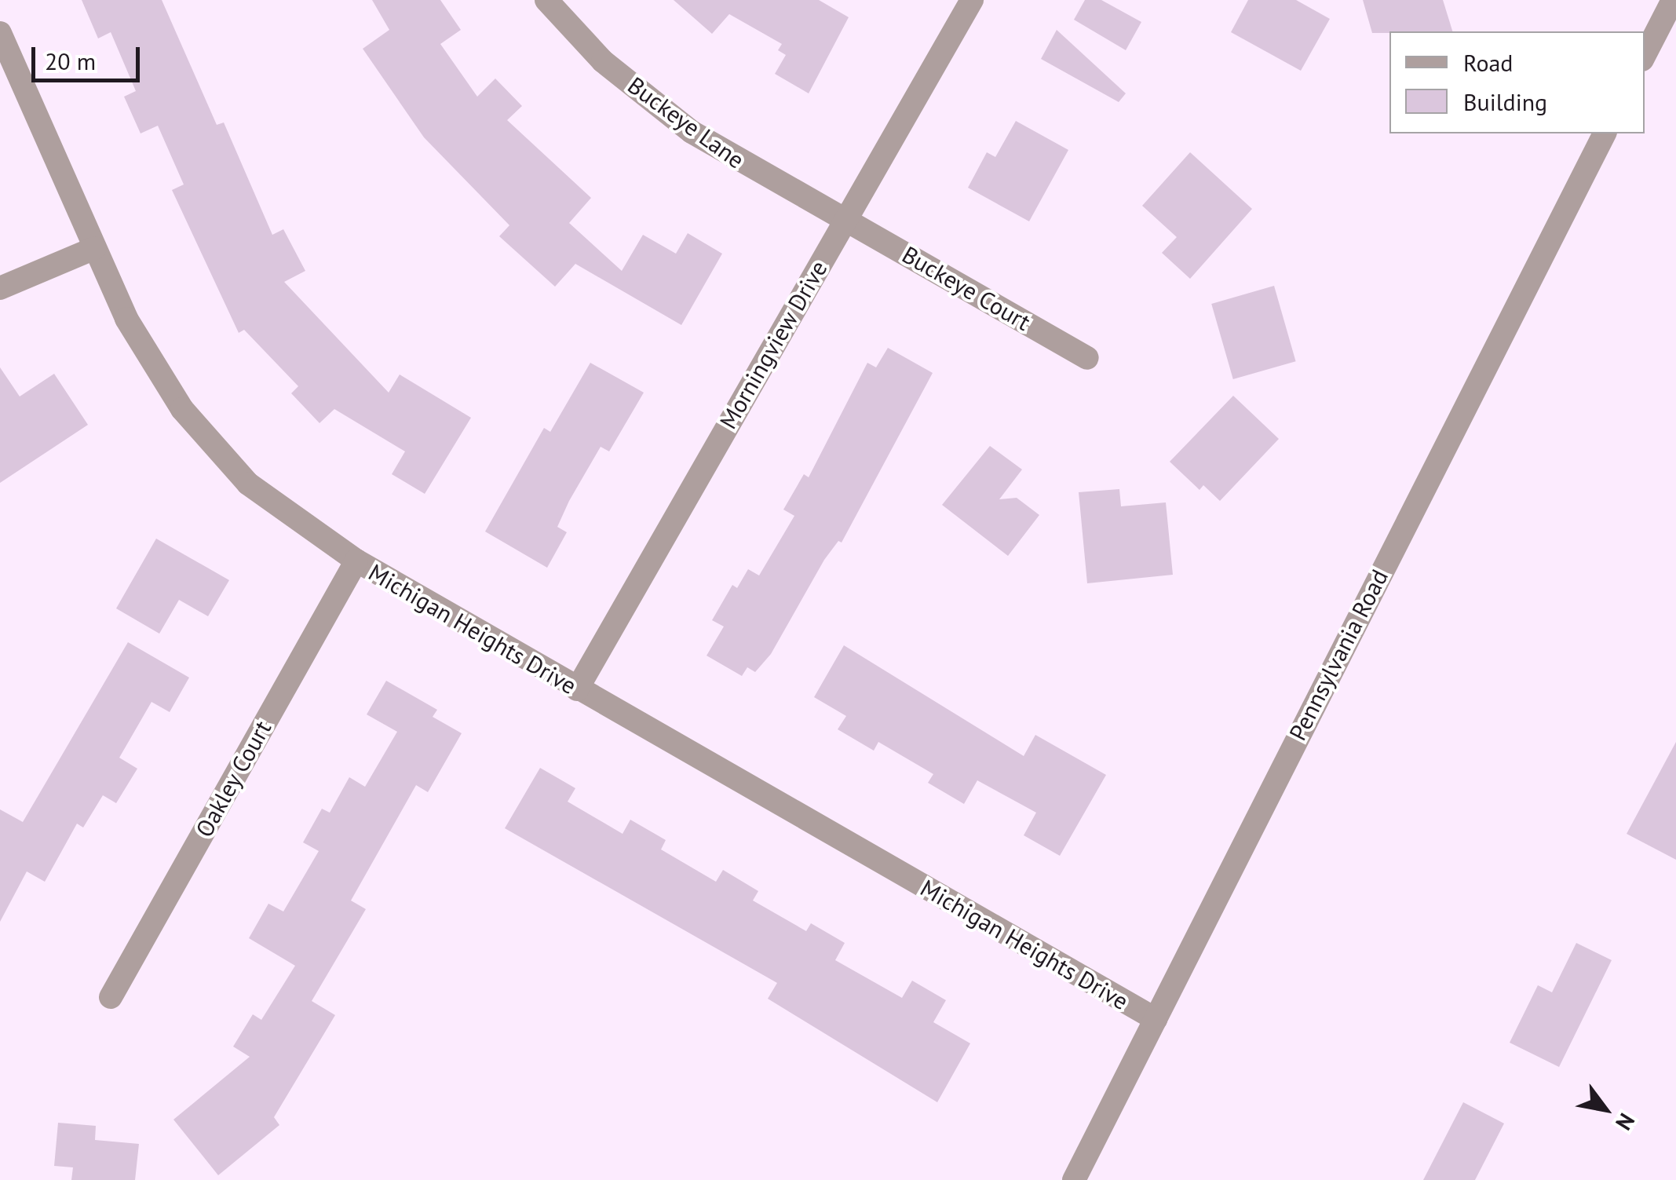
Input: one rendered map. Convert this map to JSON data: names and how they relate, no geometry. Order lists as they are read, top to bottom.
{
  "streets": {
    "street": [
      "Buckeye Lane",
      "Buckeye Court",
      "Morningview Drive",
      "Michigan Heights Drive",
      "Pennsylvania Road",
      "Oakley Court"
    ]
  },
  "crossings": [
    ["Buckeye Lane", "Buckeye Court"],
    ["Buckeye Lane", "Morningview Drive"],
    ["Buckeye Court", "Morningview Drive"],
    ["Morningview Drive", "Michigan Heights Drive"],
    ["Michigan Heights Drive", "Pennsylvania Road"],
    ["Michigan Heights Drive", "Oakley Court"]
  ],
  "legend": ["Road", "Building"],
  "scale_bar": "20 m",
  "north": "bottom right"
}
